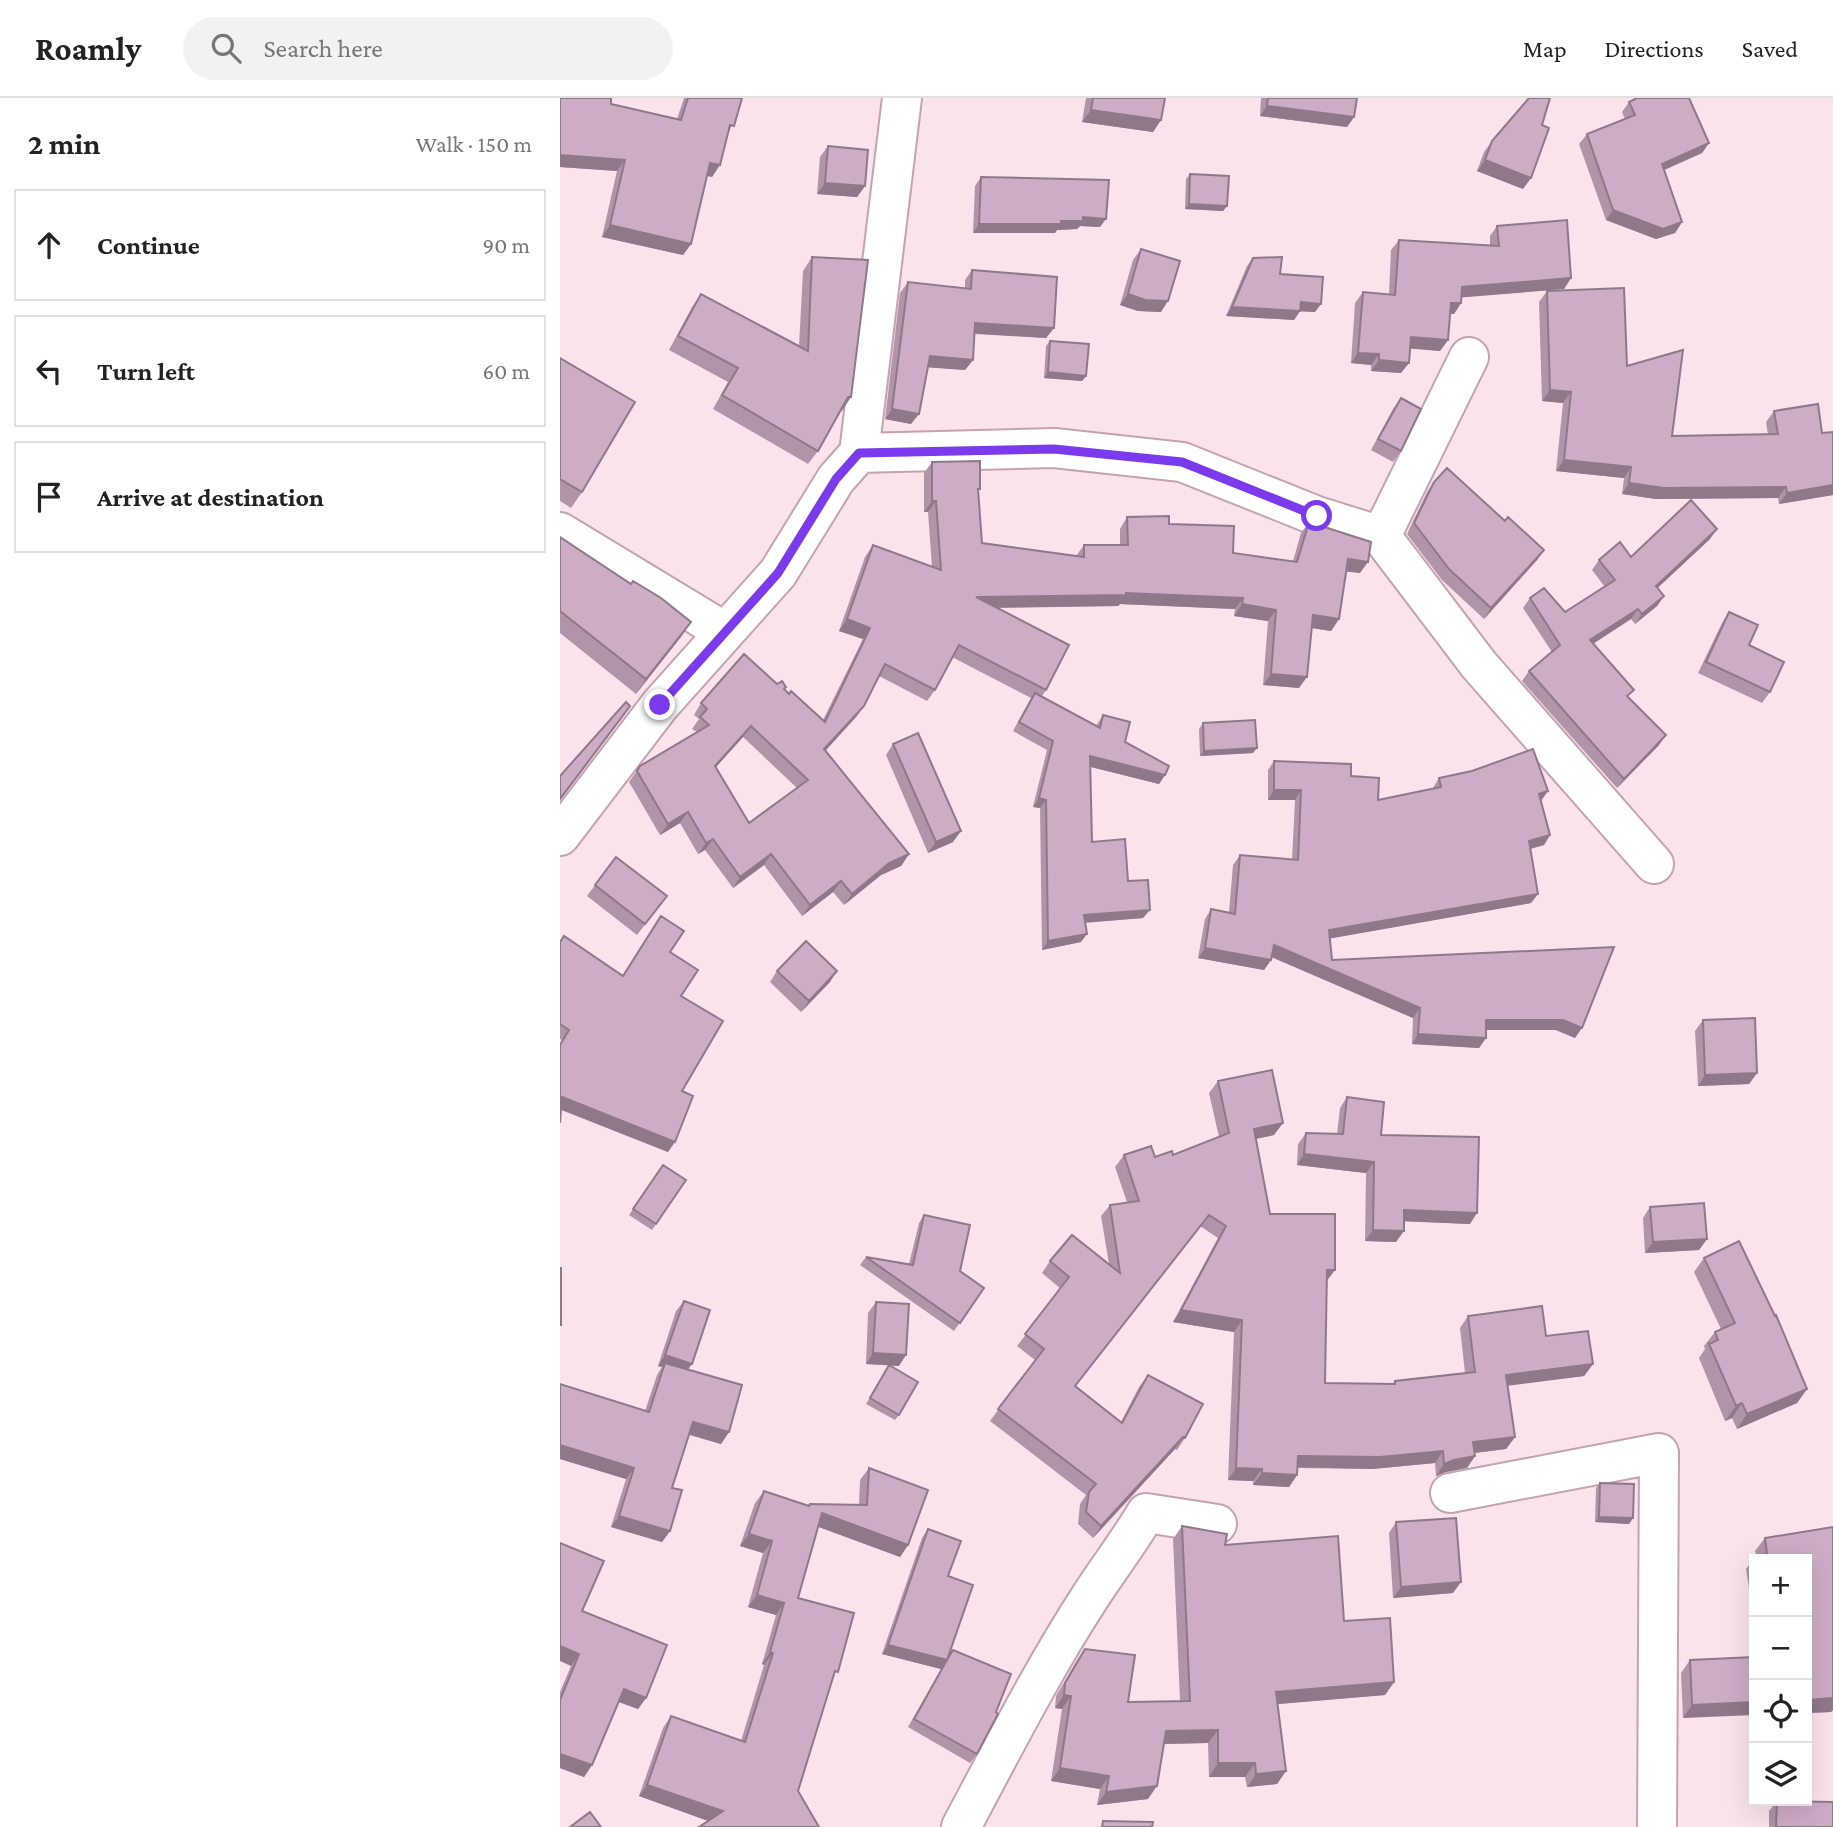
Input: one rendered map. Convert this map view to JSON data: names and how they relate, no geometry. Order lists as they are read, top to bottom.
{
  "page": {
    "header": "Roamly",
    "search": "Search here",
    "nav": ["Map", "Directions", "Saved"],
    "heading": ["2 min", "Walk · 150 m"],
    "list": [
      ["Continue", "90 m"],
      ["Turn left", "60 m"],
      "Arrive at destination"
    ],
    "map_buttons": ["+", "−"]
  }
}
